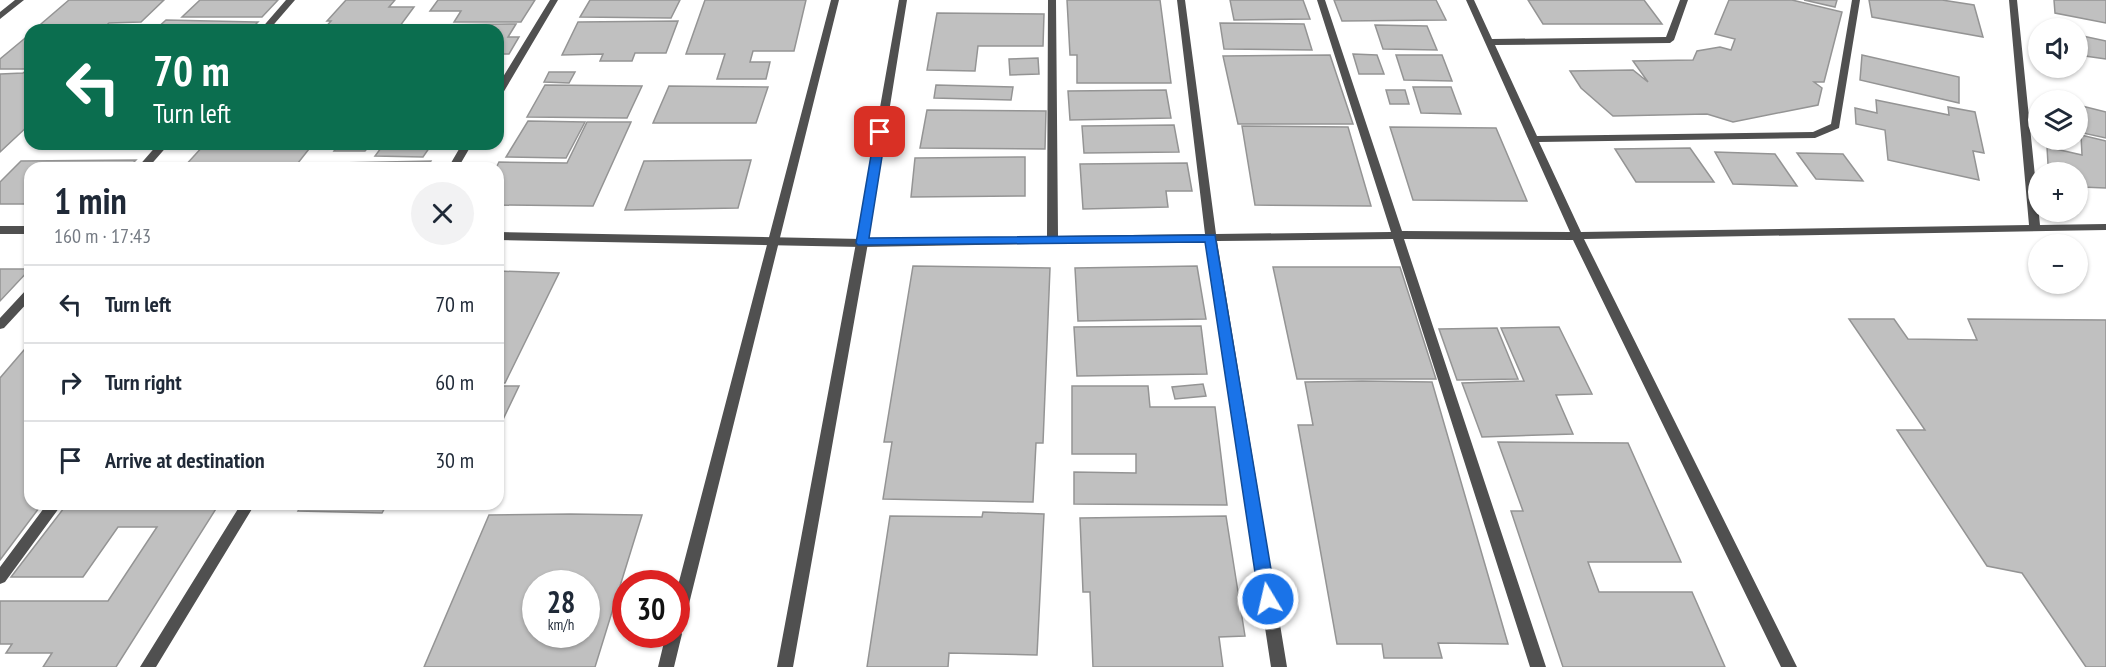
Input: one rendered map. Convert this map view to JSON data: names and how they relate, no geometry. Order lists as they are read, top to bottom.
{
  "page": {
    "map_buttons": ["+", "−"],
    "turn": ["70 m", "Turn left"],
    "heading": ["1 min", "160 m · 17:43"],
    "list": [
      {
        "name": "Turn left",
        "value": "70 m"
      },
      {
        "name": "Turn right",
        "value": "60 m"
      },
      {
        "name": "Arrive at destination",
        "value": "30 m"
      }
    ],
    "speed": "28 km/h",
    "limit": "30"
  }
}
